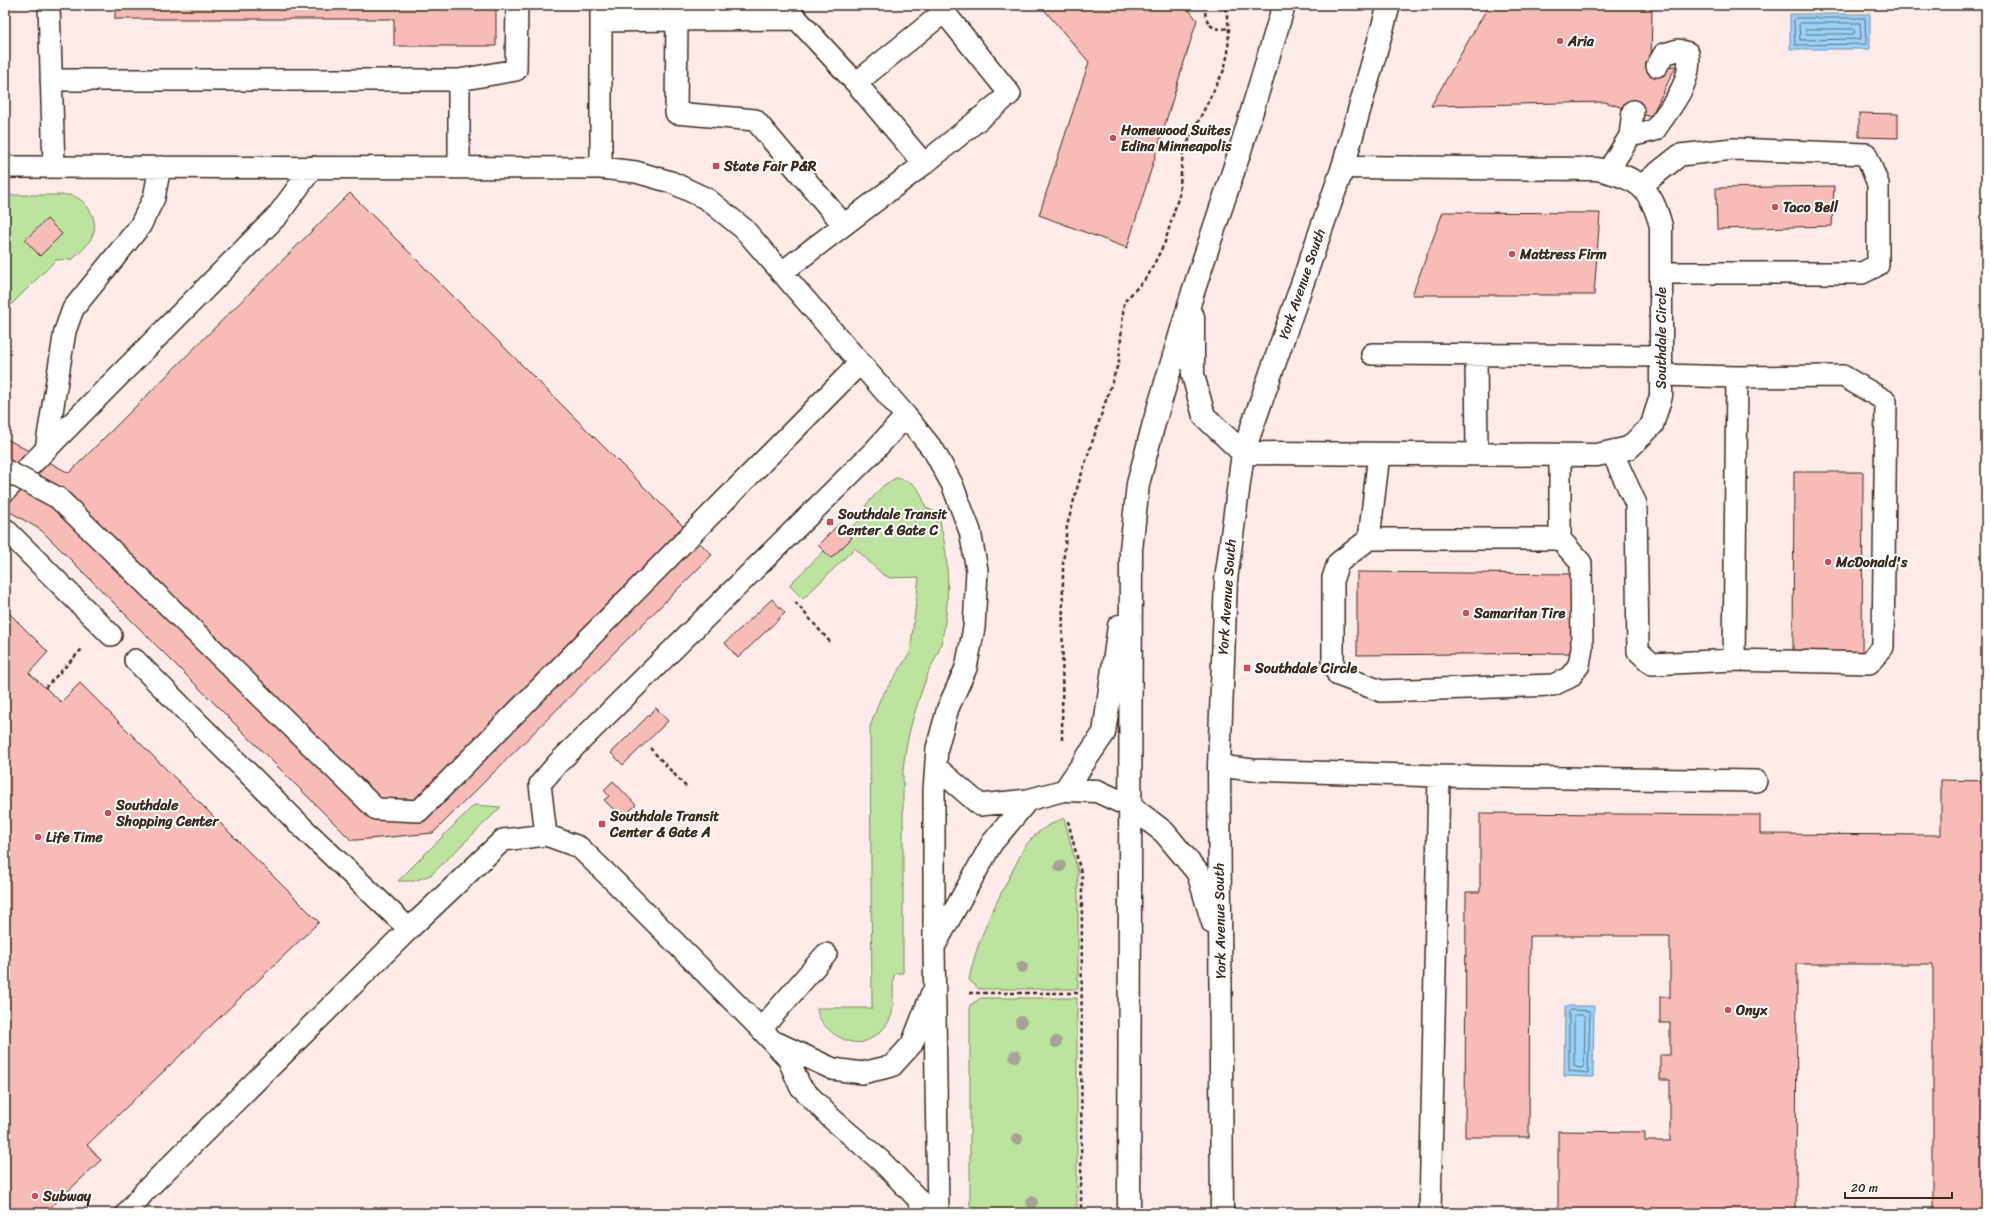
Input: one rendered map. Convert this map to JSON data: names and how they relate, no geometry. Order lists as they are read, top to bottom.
{
  "streets": {
    "street": ["York Avenue South", "Southdale Circle"]
  },
  "crossings": [
    ["York Avenue South", "Southdale Circle"]
  ],
  "places": {
    "other": [
      "Aria",
      "Homewood Suites Edina Minneapolis",
      "Taco Bell",
      "Mattress Firm",
      "McDonald's",
      "Samaritan Tire",
      "Southdale Shopping Center",
      "Life Time",
      "Onyx",
      "Subway"
    ],
    "transit": [
      "State Fair P&R",
      "Southdale Transit Center & Gate C",
      "Southdale Circle",
      "Southdale Transit Center & Gate A"
    ]
  },
  "scale_bar": "20 m"
}
